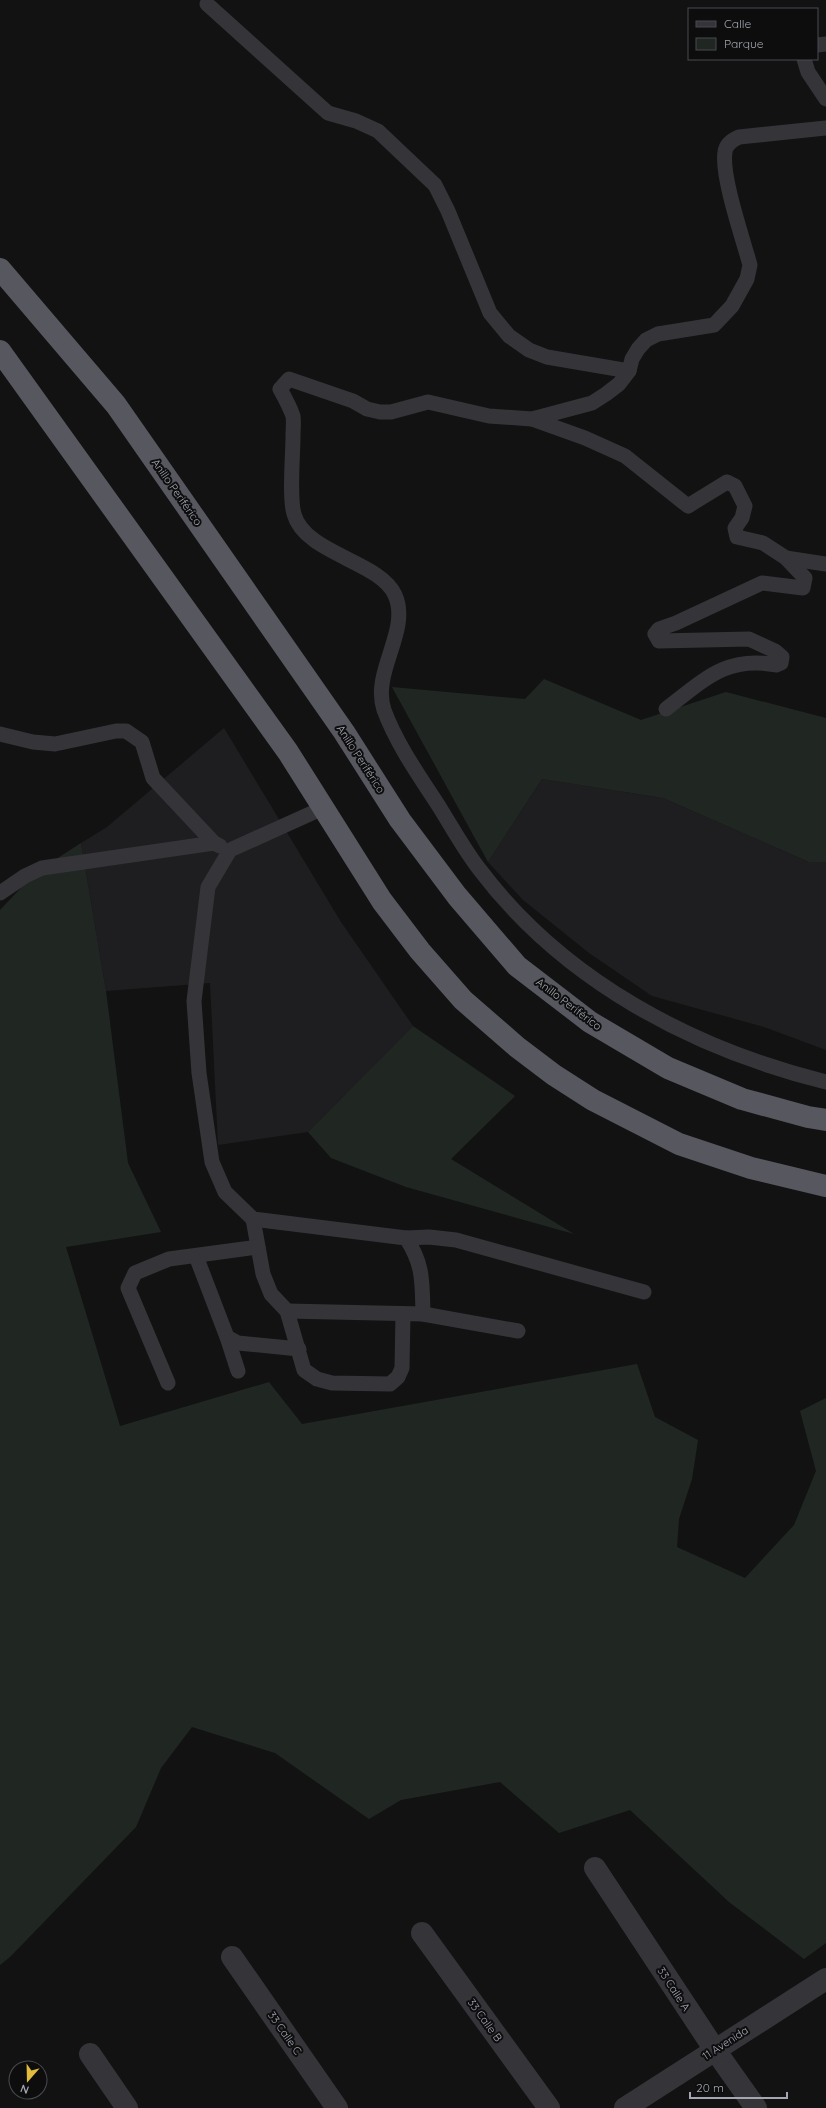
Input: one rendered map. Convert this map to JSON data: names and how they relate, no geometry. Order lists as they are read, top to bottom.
{
  "streets": {
    "highway": ["Anillo Periférico"],
    "street": [
      "33 Calle A",
      "33 Calle B",
      "33 Calle C",
      "11 Avenida"
    ]
  },
  "crossings": [
    ["33 Calle A", "11 Avenida"]
  ],
  "legend": ["Calle", "Parque"],
  "scale_bar": "20 m",
  "north": "bottom"
}
